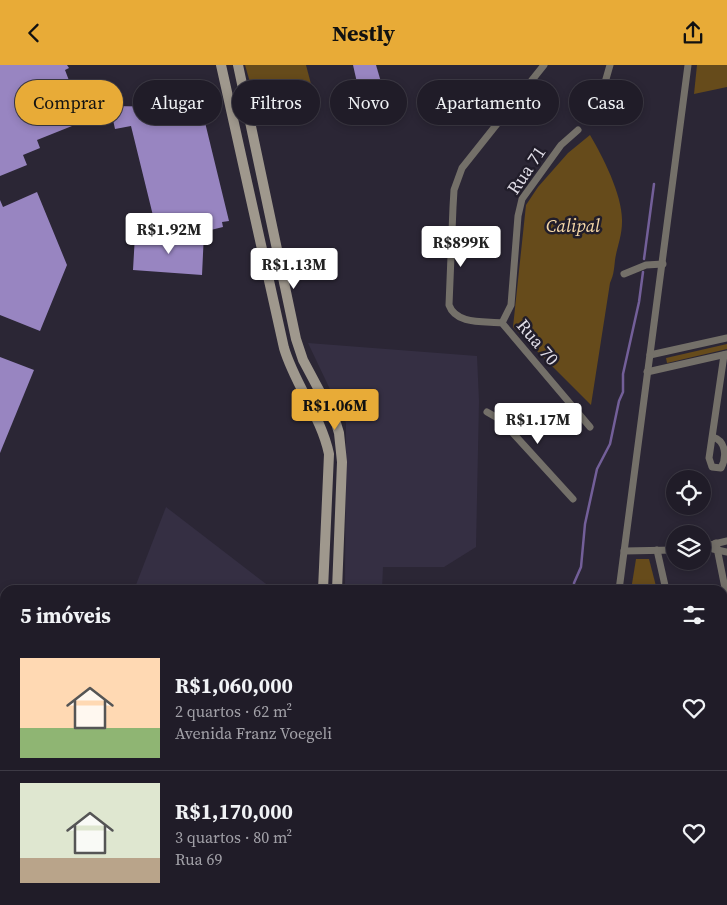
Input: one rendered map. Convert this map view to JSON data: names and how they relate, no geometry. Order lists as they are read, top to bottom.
{
  "streets": {
    "street": ["Rua 71", "Rua 70"]
  },
  "crossings": [
    ["Rua 71", "Rua 70"]
  ],
  "parks": ["Calipal"],
  "page": {
    "header": "Nestly",
    "chip": [
      "Comprar",
      "Alugar",
      "Filtros",
      "Novo",
      "Apartamento",
      "Casa"
    ],
    "price": [
      "R$1.92M",
      "R$899K",
      "R$1.13M",
      "R$1.06M",
      "R$1.17M"
    ],
    "heading": "5 imóveis",
    "list": [
      {
        "name": "R$1,060,000",
        "note": "2 quartos · 62 m² · Avenida Franz Voegeli"
      },
      {
        "name": "R$1,170,000",
        "note": "3 quartos · 80 m² · Rua 69"
      }
    ]
  }
}
